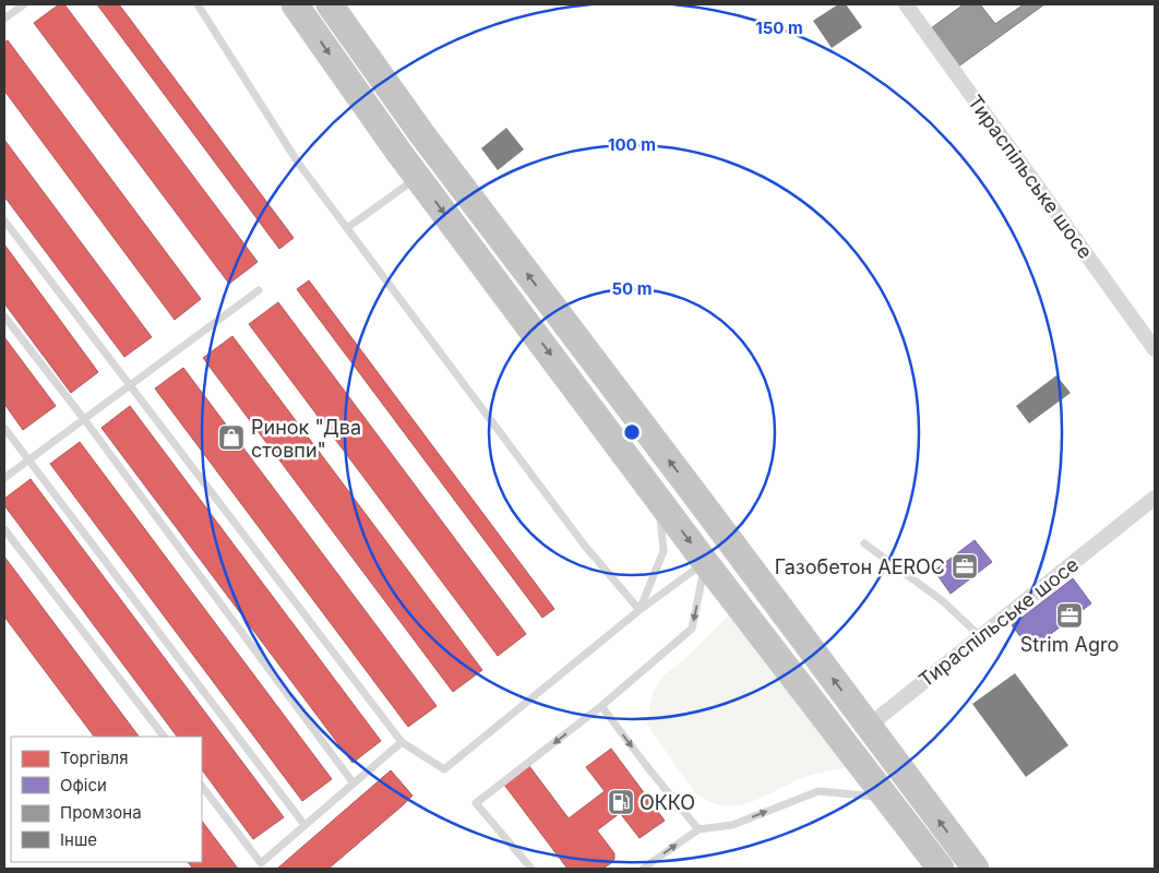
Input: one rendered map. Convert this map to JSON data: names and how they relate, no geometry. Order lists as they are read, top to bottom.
{
  "streets": {
    "street": ["Тираспільське шосе"]
  },
  "places": {
    "shop": ["Ринок \"Два стовпи\""],
    "office": ["Газобетон AEROC", "Strim Agro"],
    "fuel station": ["ОККО"]
  },
  "legend": [
    "Торгівля",
    "Офіси",
    "Промзона",
    "Інше"
  ],
  "rings": ["150 m", "100 m", "50 m"]
}
